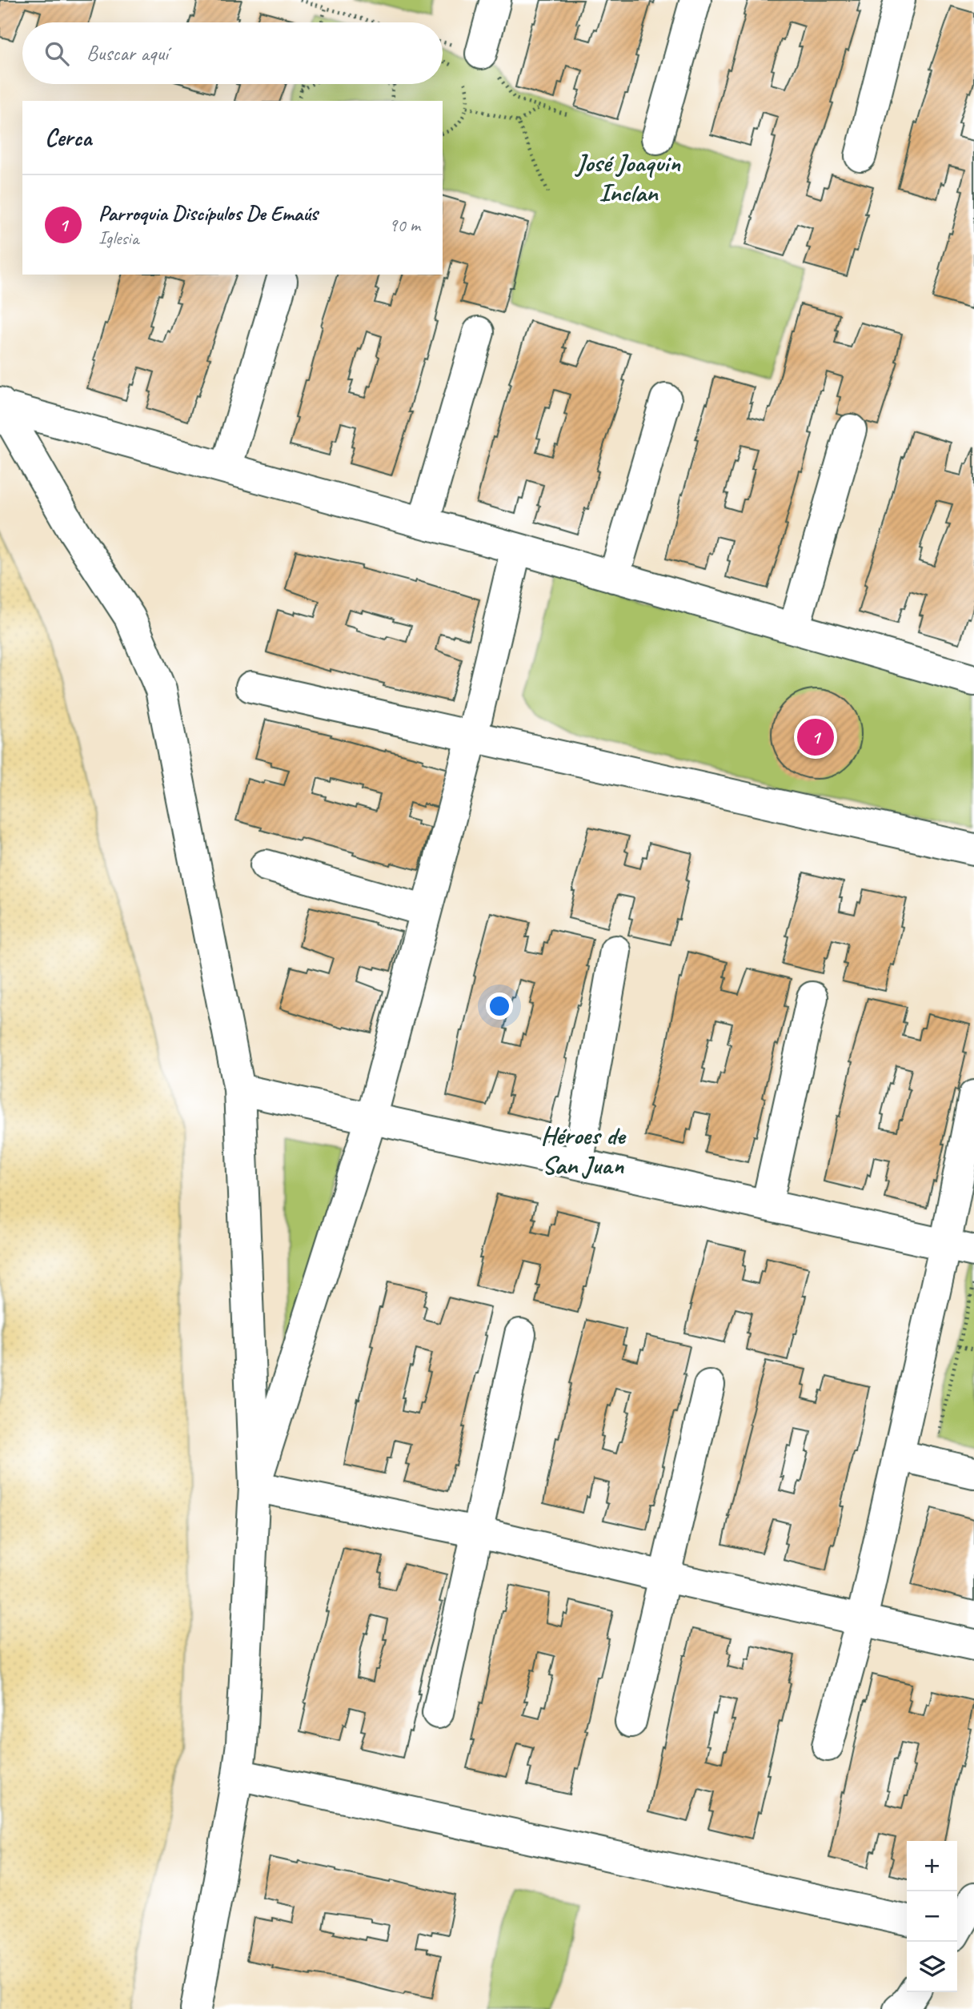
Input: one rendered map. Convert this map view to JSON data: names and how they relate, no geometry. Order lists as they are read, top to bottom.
{
  "districts": ["José Joaquin Inclan", "Héroes de San Juan"],
  "page": {
    "search": "Buscar aquí",
    "heading": "Cerca",
    "list": [
      {
        "mark": "1",
        "name": "Parroquia Discípulos De Emaús",
        "note": "Iglesia",
        "value": "90 m"
      }
    ],
    "pins": "1",
    "map_buttons": ["+", "−"]
  }
}
